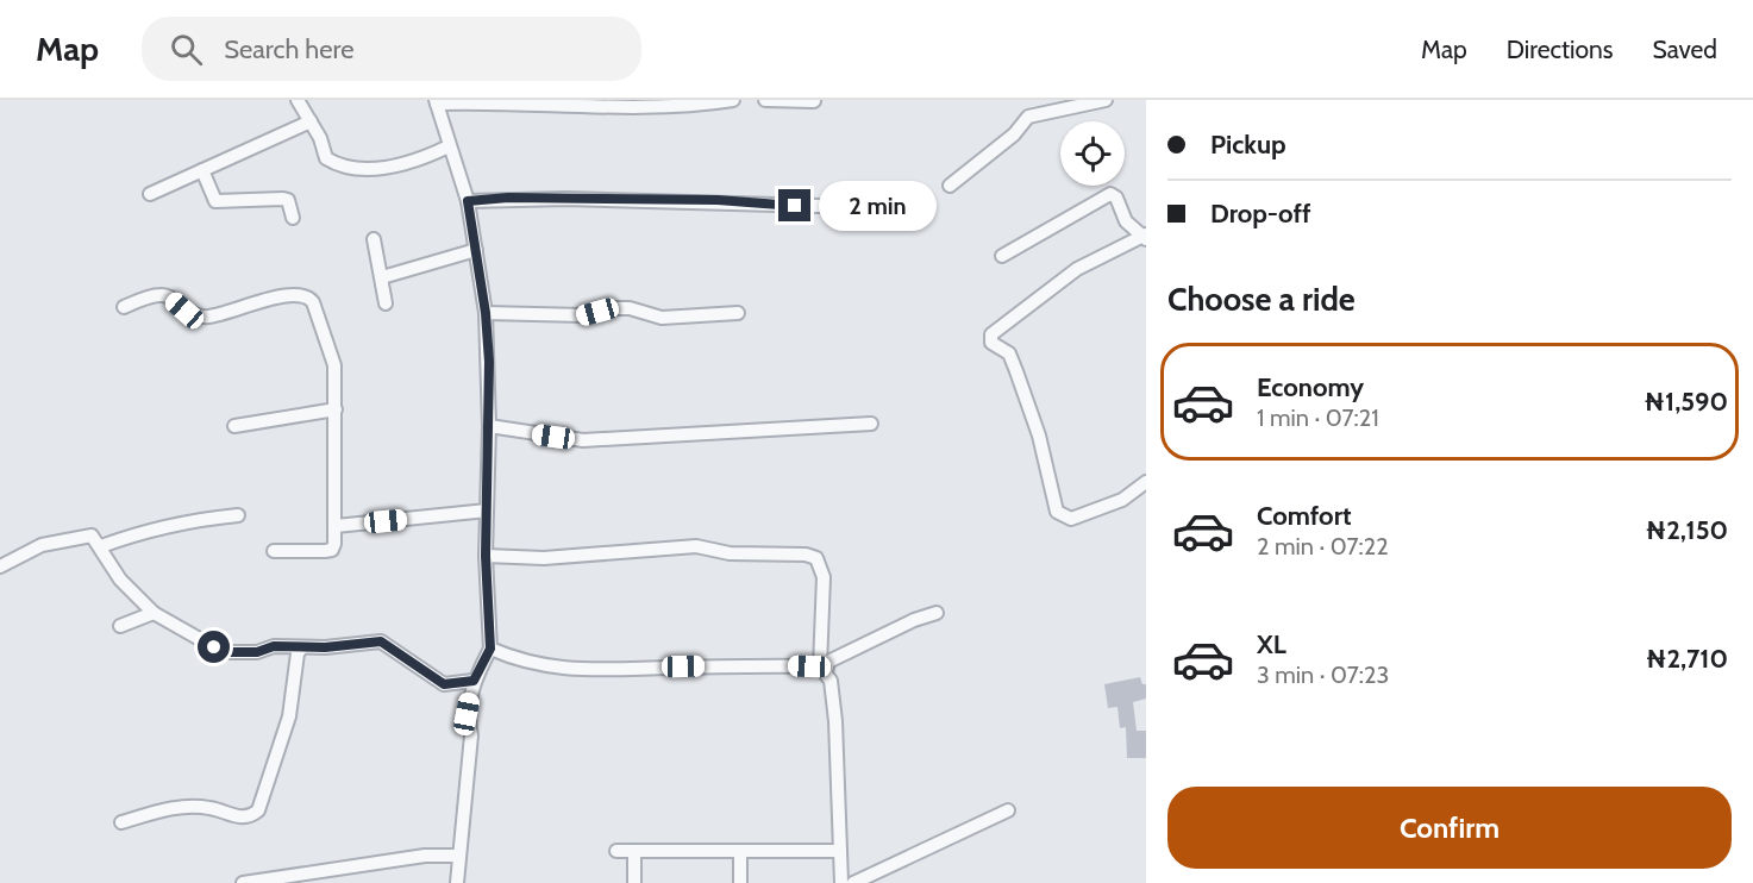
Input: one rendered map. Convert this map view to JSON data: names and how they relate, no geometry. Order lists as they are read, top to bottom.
{
  "page": {
    "header": "Map",
    "search": "Search here",
    "nav": ["Map", "Directions", "Saved"],
    "banner": ["Pickup", "Drop-off"],
    "bubble": "2 min",
    "heading": "Choose a ride",
    "list": [
      {
        "name": "Economy",
        "note": "1 min · 07:21",
        "value": "₦1,590"
      },
      {
        "name": "Comfort",
        "note": "2 min · 07:22",
        "value": "₦2,150"
      },
      {
        "name": "XL",
        "note": "3 min · 07:23",
        "value": "₦2,710"
      }
    ],
    "buttons": "Confirm"
  }
}
